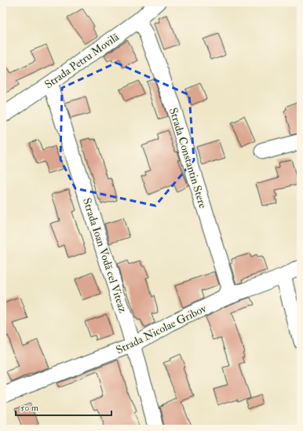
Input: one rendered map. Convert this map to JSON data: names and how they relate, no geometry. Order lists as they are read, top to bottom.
{
  "streets": {
    "street": [
      "Strada Petru Movilă",
      "Strada Constantin Stere",
      "Strada Ioan Vodă cel Viteaz",
      "Strada Nicolae Gribov"
    ]
  },
  "crossings": [
    ["Strada Petru Movilă", "Strada Constantin Stere"],
    ["Strada Petru Movilă", "Strada Ioan Vodă cel Viteaz"],
    ["Strada Constantin Stere", "Strada Nicolae Gribov"],
    ["Strada Ioan Vodă cel Viteaz", "Strada Nicolae Gribov"]
  ],
  "scale_bar": "50 m"
}
